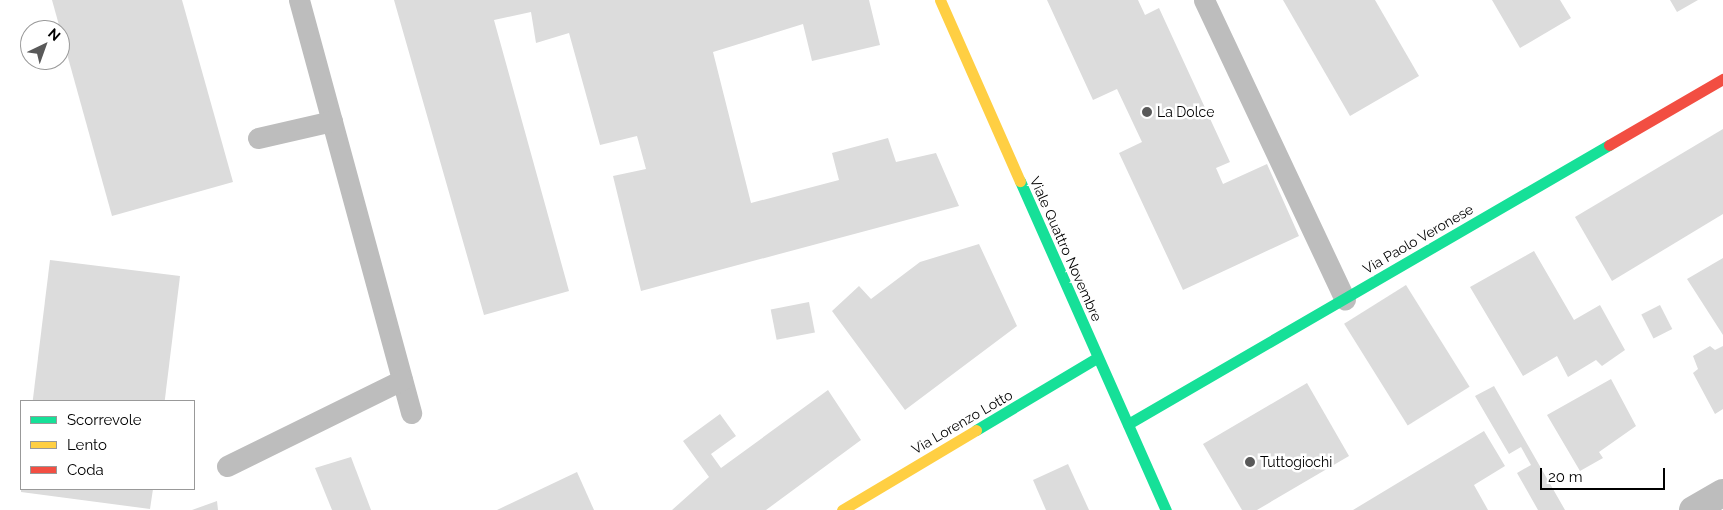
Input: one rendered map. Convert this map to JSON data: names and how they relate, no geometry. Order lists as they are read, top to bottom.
{
  "streets": {
    "street": ["Via Paolo Veronese", "Viale Quattro Novembre", "Via Lorenzo Lotto"]
  },
  "crossings": [
    ["Via Paolo Veronese", "Viale Quattro Novembre"],
    ["Viale Quattro Novembre", "Via Lorenzo Lotto"]
  ],
  "places": ["La Dolce", "Tuttogiochi"],
  "legend": ["Scorrevole", "Lento", "Coda"],
  "scale_bar": "20 m",
  "north": "top right"
}
